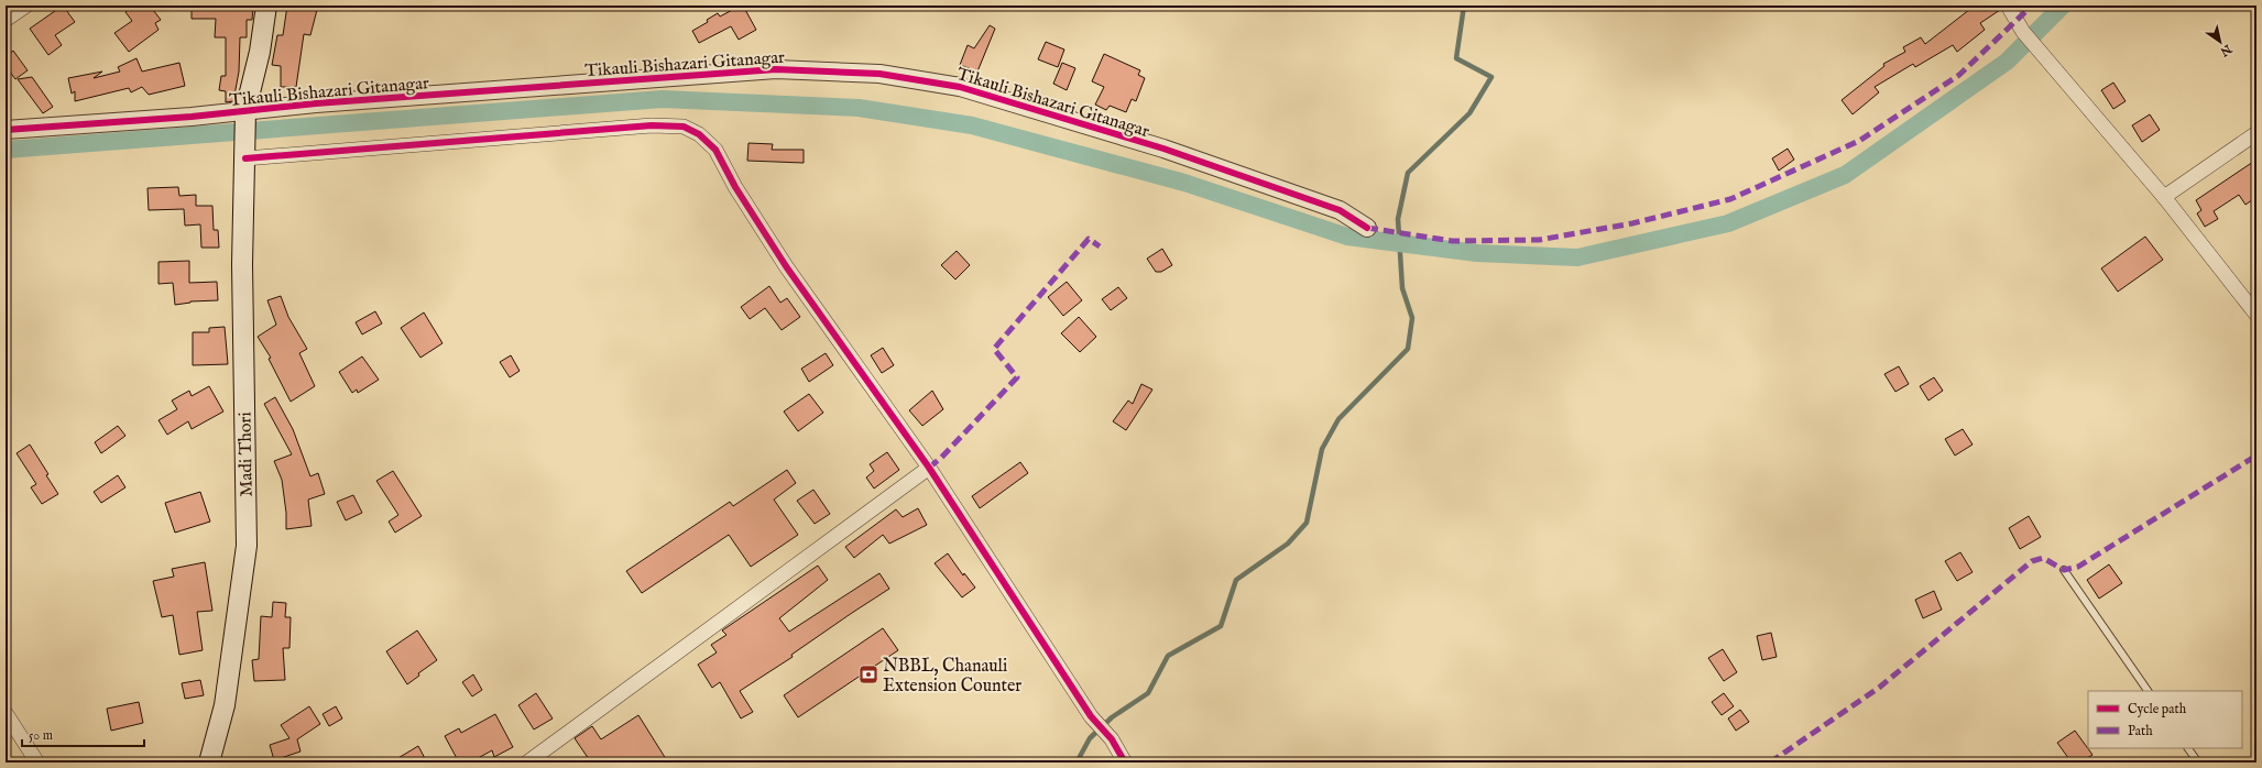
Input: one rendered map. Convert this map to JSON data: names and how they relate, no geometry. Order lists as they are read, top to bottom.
{
  "streets": {
    "main road": ["Madi Thori"],
    "street": ["Tikauli Bishazari Gitanagar"]
  },
  "crossings": [
    ["Tikauli Bishazari Gitanagar", "Madi Thori"]
  ],
  "places": {
    "bank": ["NBBL, Chanauli Extension Counter"]
  },
  "legend": ["Cycle path", "Path"],
  "scale_bar": "50 m",
  "north": "bottom right"
}
